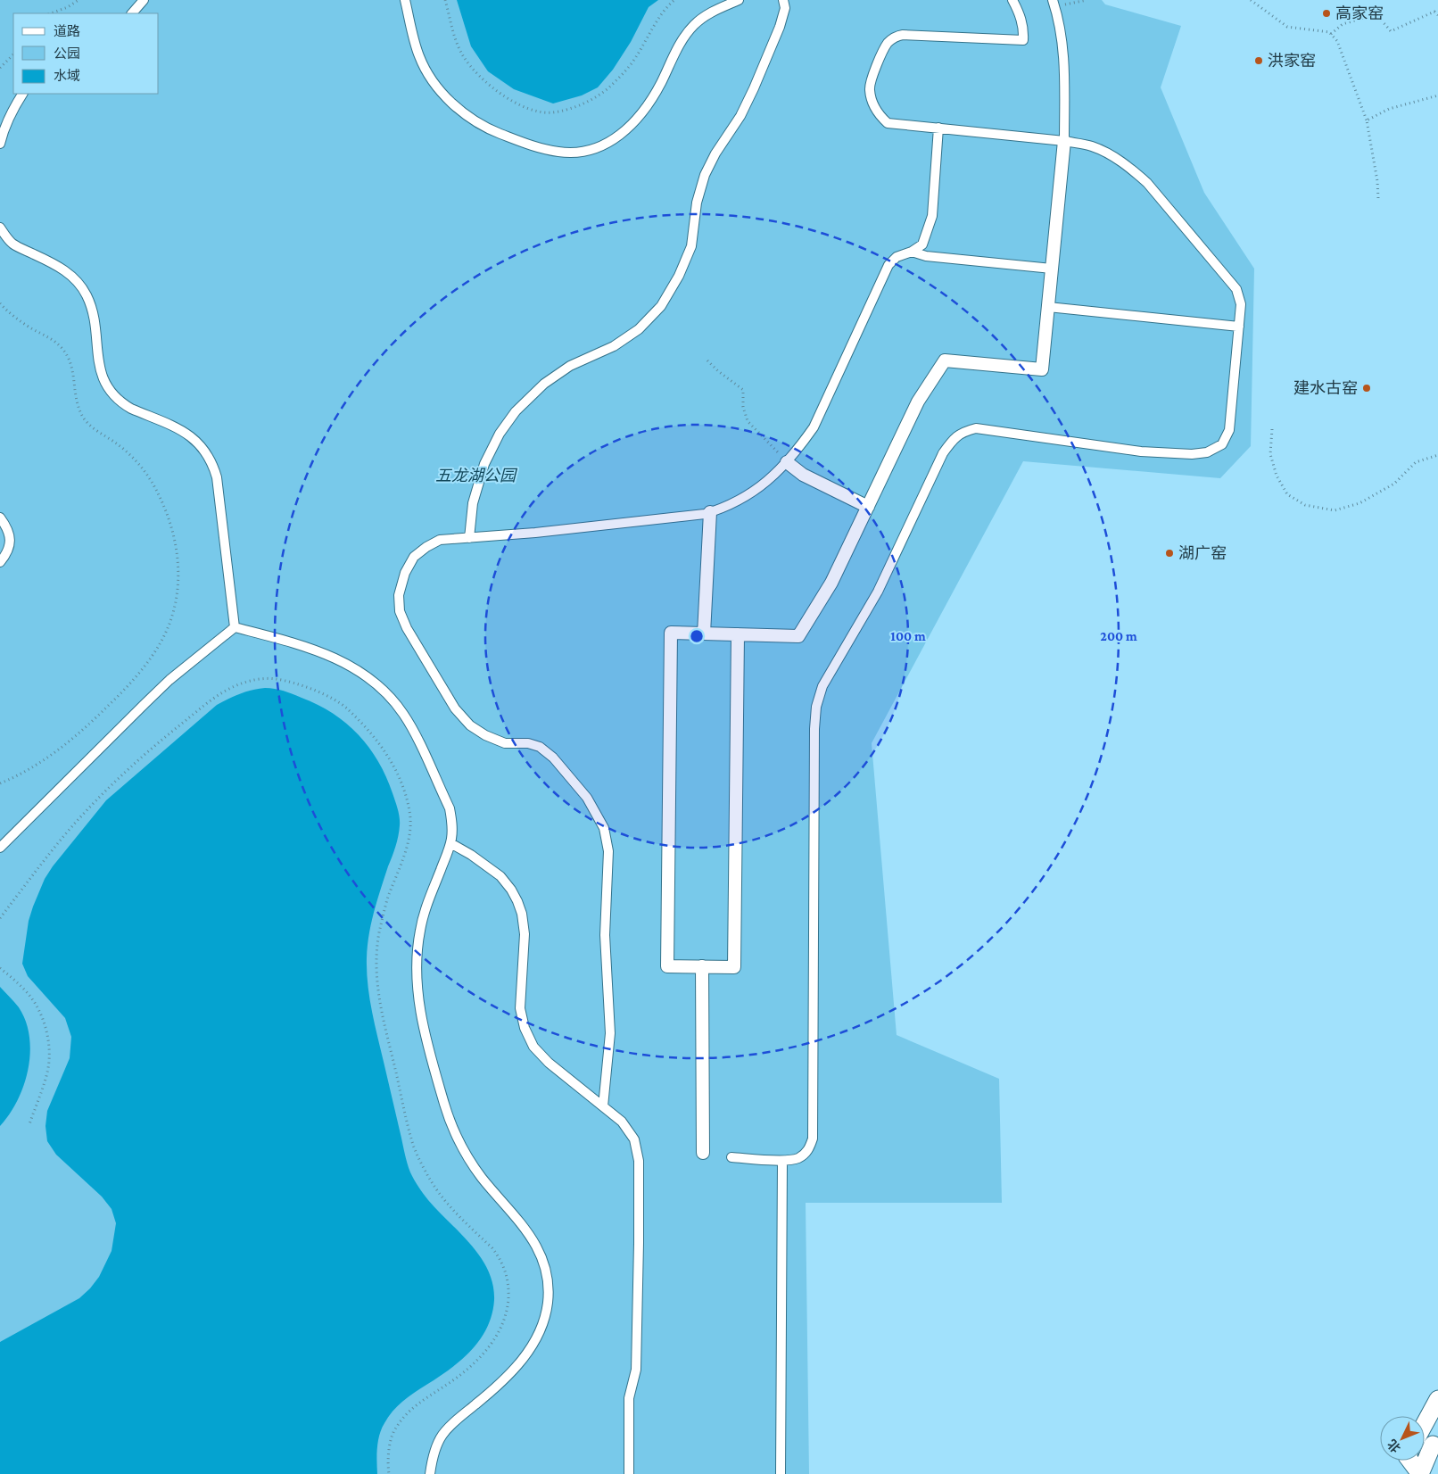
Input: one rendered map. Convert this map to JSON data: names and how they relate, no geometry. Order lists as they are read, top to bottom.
{
  "parks": ["五龙湖公园"],
  "places": [
    "高家窑",
    "洪家窑",
    "建水古窑",
    "湖广窑"
  ],
  "legend": ["道路", "公园", "水域"],
  "north": "bottom left",
  "rings": ["100 m", "200 m"]
}
